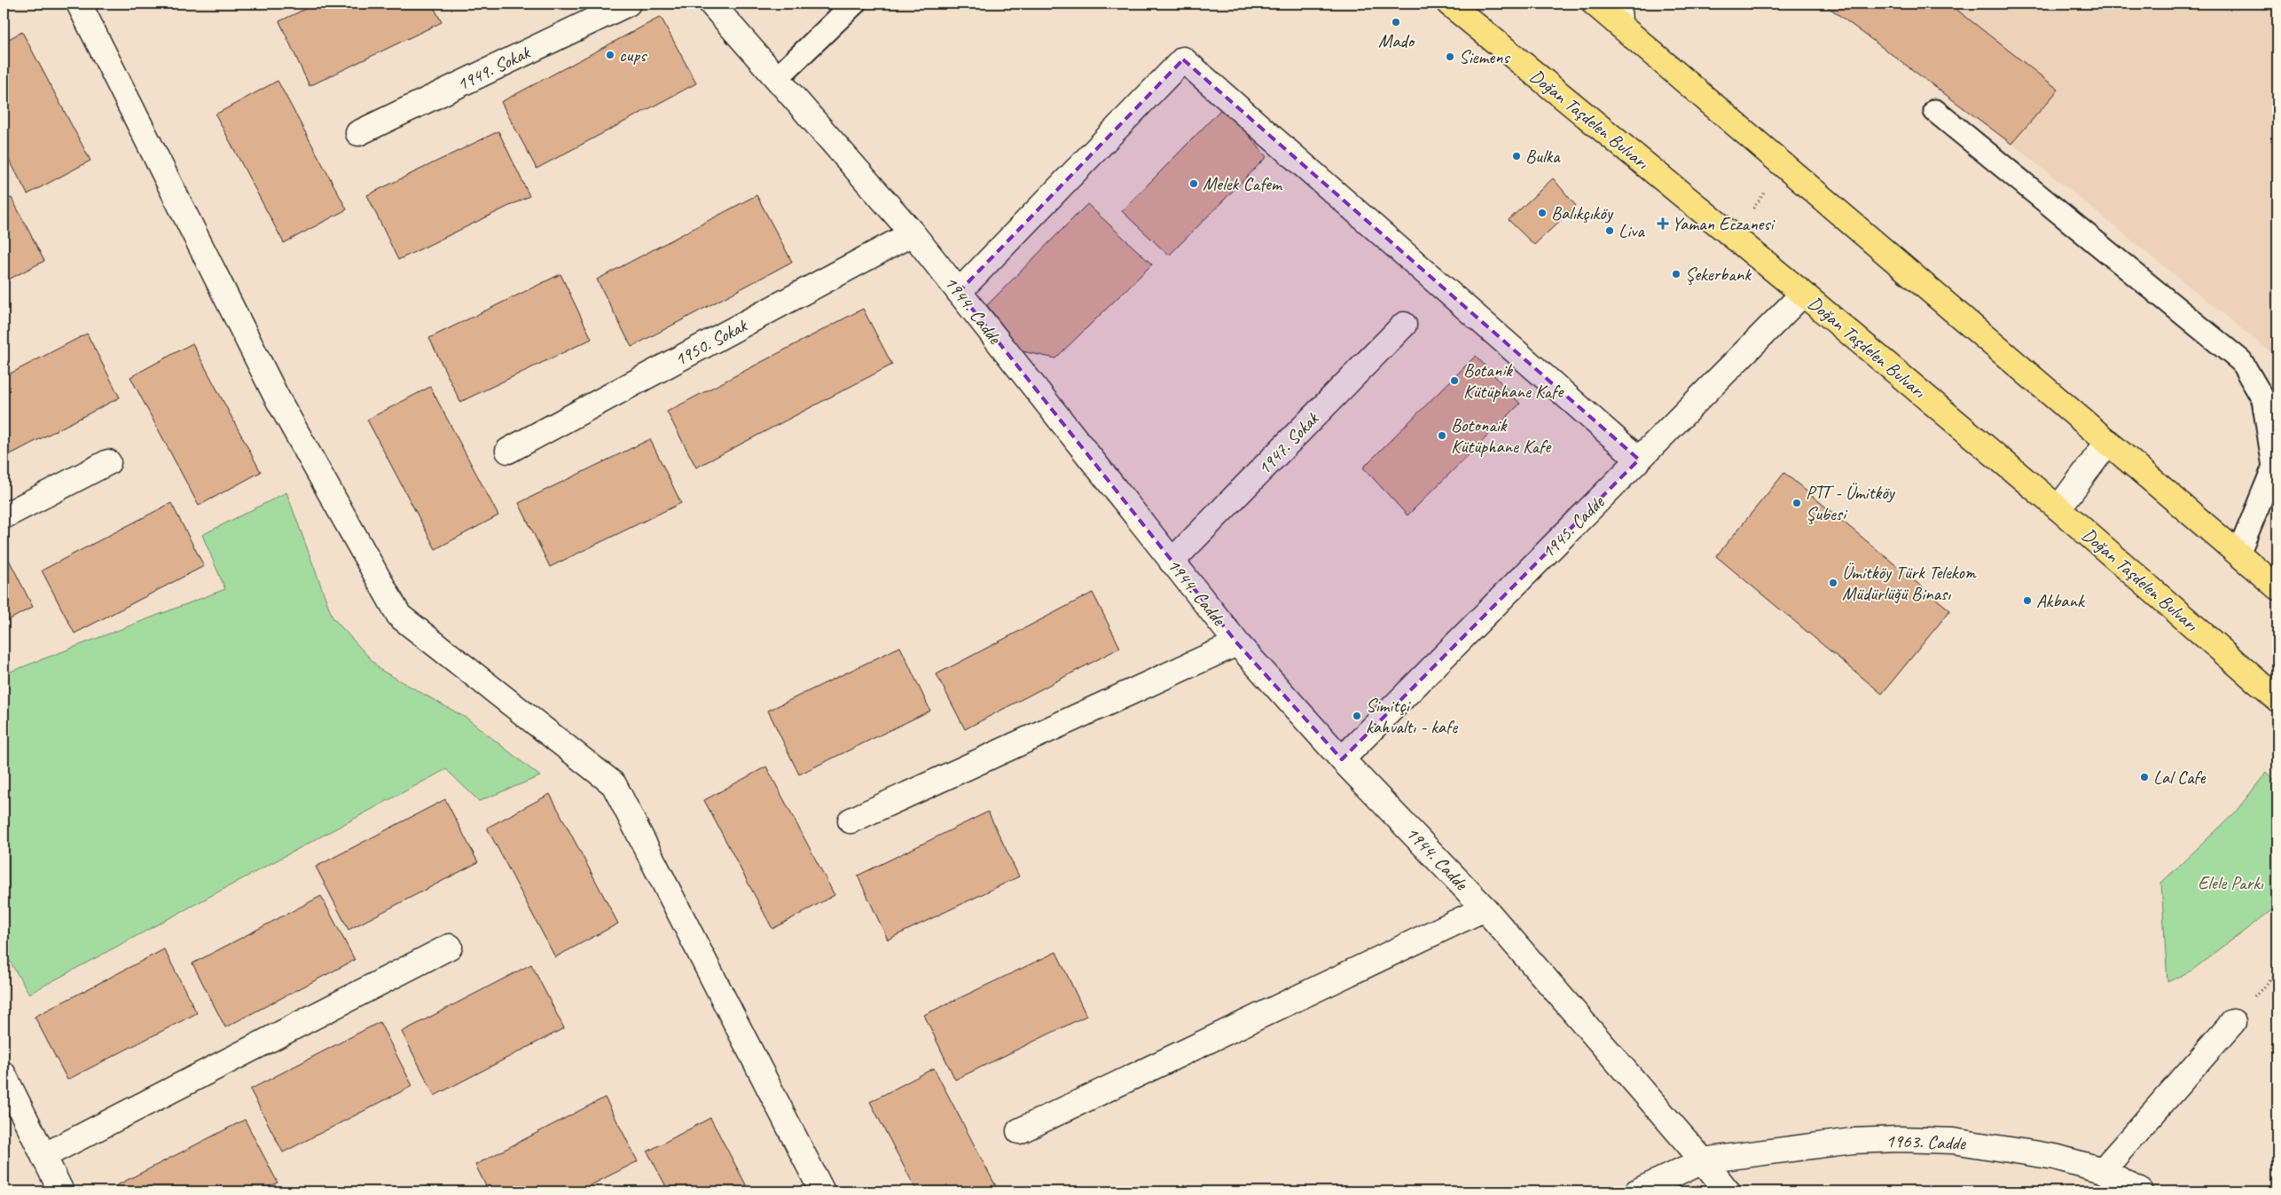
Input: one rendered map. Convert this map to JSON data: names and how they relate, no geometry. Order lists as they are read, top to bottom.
{
  "streets": {
    "main road": ["Doğan Taşdelen Bulvarı"],
    "street": [
      "1949. Sokak",
      "1944. Cadde",
      "1950. Sokak",
      "1947. Sokak",
      "1945. Cadde",
      "1963. Cadde"
    ]
  },
  "crossings": [
    ["Doğan Taşdelen Bulvarı", "1945. Cadde"],
    ["1944. Cadde", "1950. Sokak"],
    ["1944. Cadde", "1947. Sokak"],
    ["1944. Cadde", "1945. Cadde"],
    ["1944. Cadde", "1963. Cadde"]
  ],
  "parks": ["Elele Parkı"],
  "places": {
    "other": [
      "Mado",
      "cups",
      "Siemens",
      "Bulka",
      "Melek Cafem",
      "Balıkçıköy",
      "Liva",
      "Şekerbank",
      "Botanik Kütüphane Kafe",
      "Botonaik Kütüphane Kafe",
      "PTT - Ümitköy Şubesi",
      "Ümitköy Türk Telekom Müdürlüğü Binası",
      "Akbank",
      "Simitçi kahvaltı - kafe",
      "Lal Cafe"
    ],
    "health": ["Yaman Eczanesi"]
  }
}
